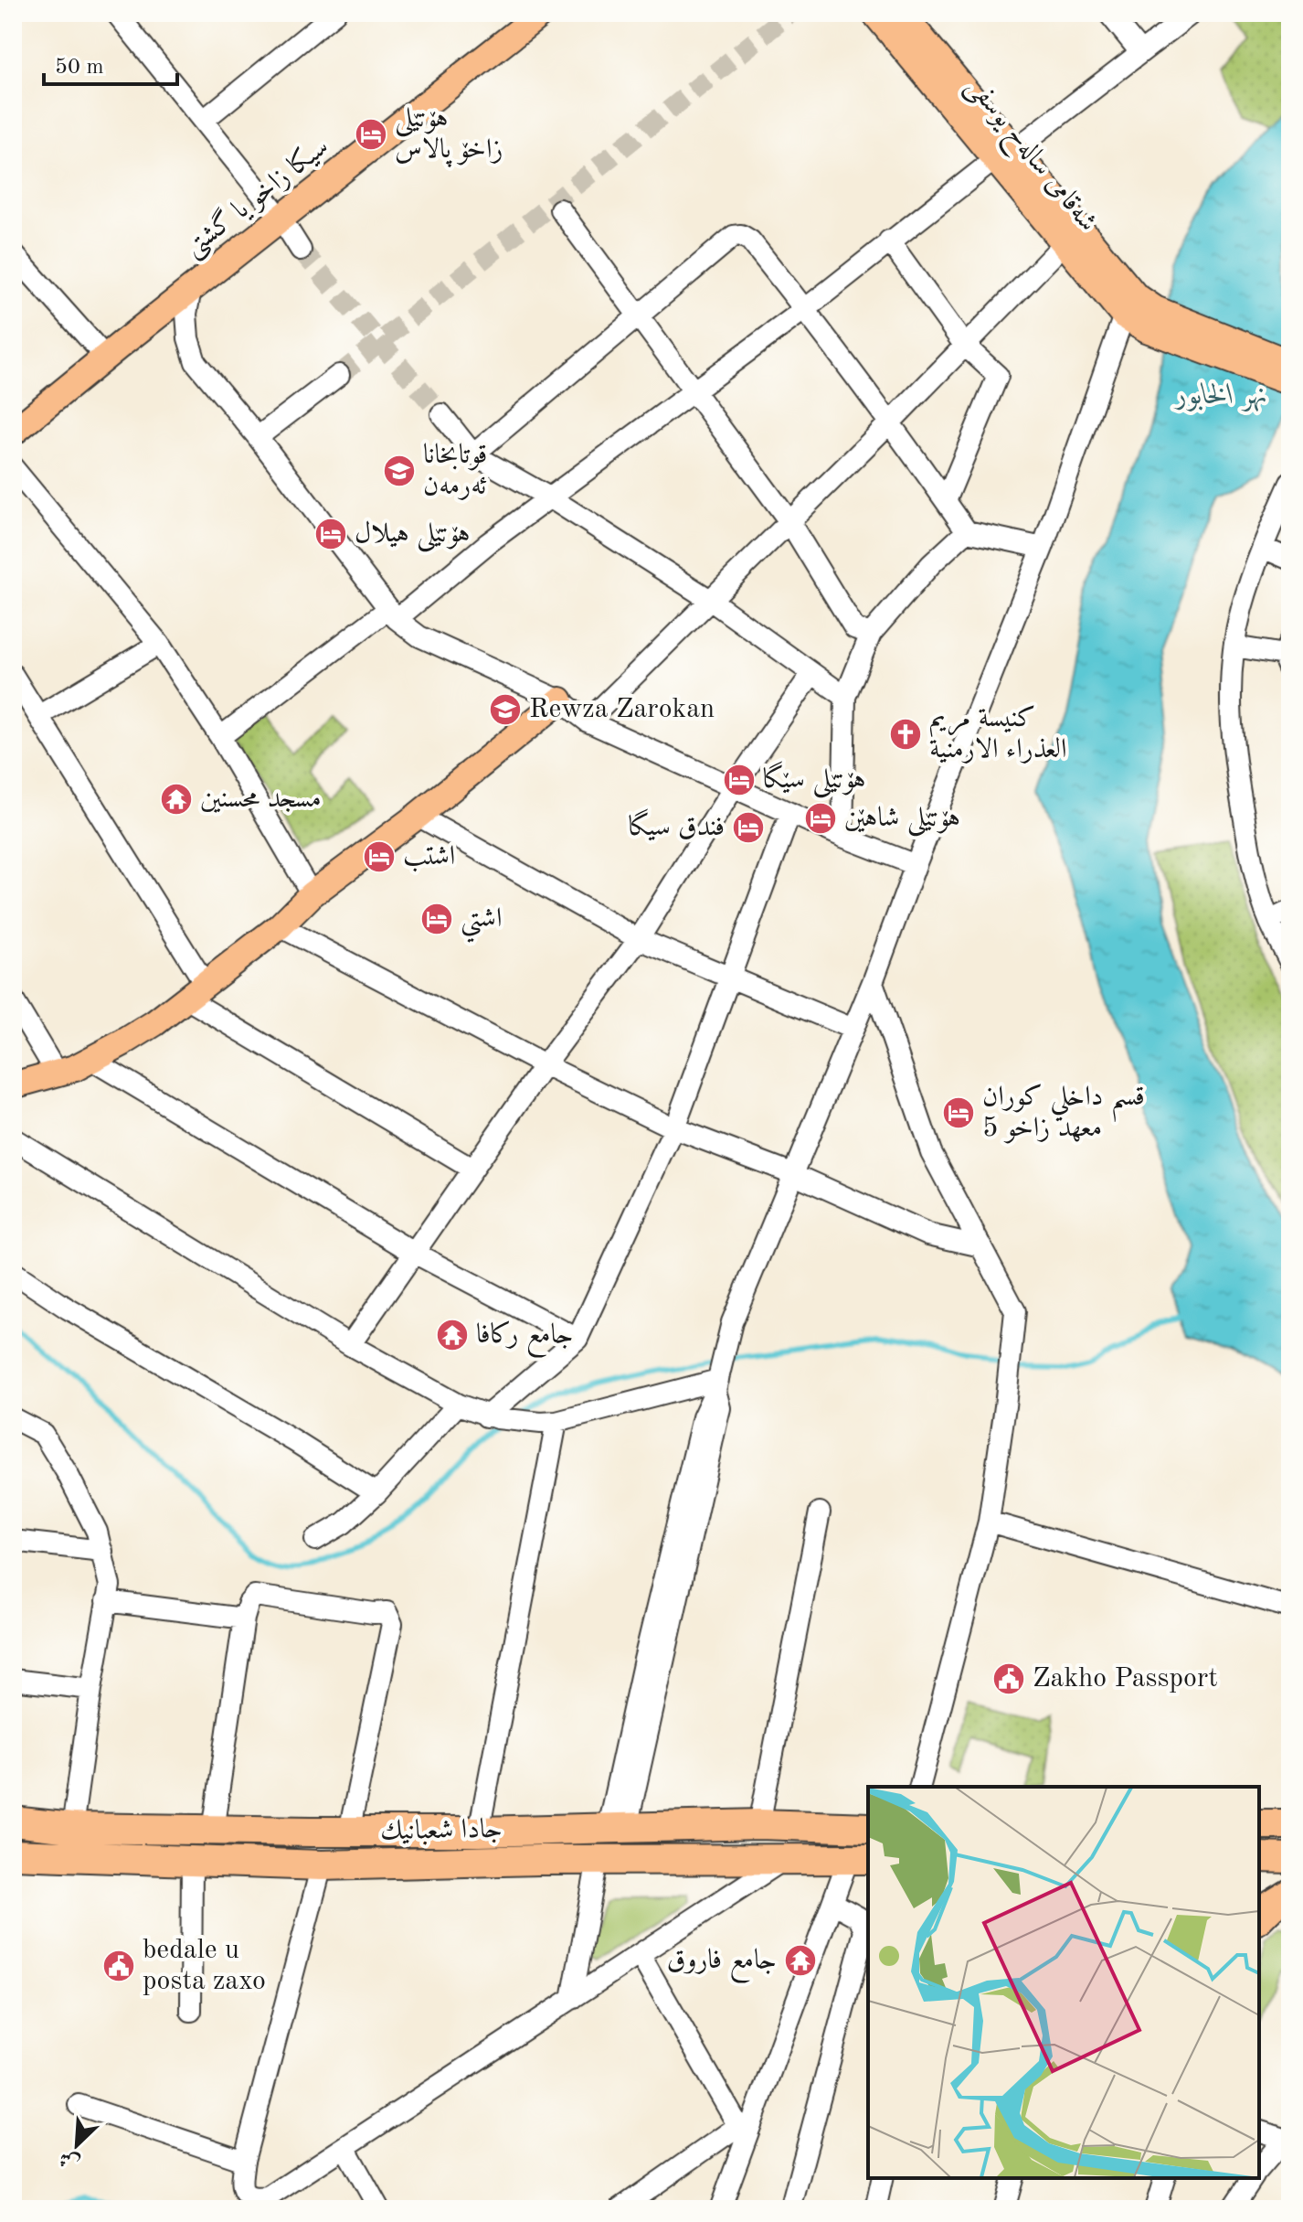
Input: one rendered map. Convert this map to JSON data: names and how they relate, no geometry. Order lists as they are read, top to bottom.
{
  "streets": {
    "highway": ["جادا شعبانيك"],
    "main road": ["شەقامی سالەح یوسفی", "سیکا زاخو یا گشتى"]
  },
  "water": ["نهر الخابور"],
  "places": {
    "hotel": [
      "هۆتێلی زاخۆ پالاس",
      "هۆتێلی هیلال",
      "هۆتێلی سێگا",
      "هۆتێلی شاهێن",
      "فندق سيگا",
      "اشتب",
      "اشتي",
      "قسم داخلي كوران معهد زاخو 5"
    ],
    "school or university": ["قوتابخانا ئه‌رمه‌ن", "Rewza Zarokan"],
    "church": ["كنيسة مريم العذراء الارمنية"],
    "temple": ["مسجد محسنين", "جامع ركافا", "جامع فاروق"],
    "public building": ["Zakho Passport", "bedale u posta zaxo"]
  },
  "scale_bar": "50 m",
  "north": "bottom left"
}
